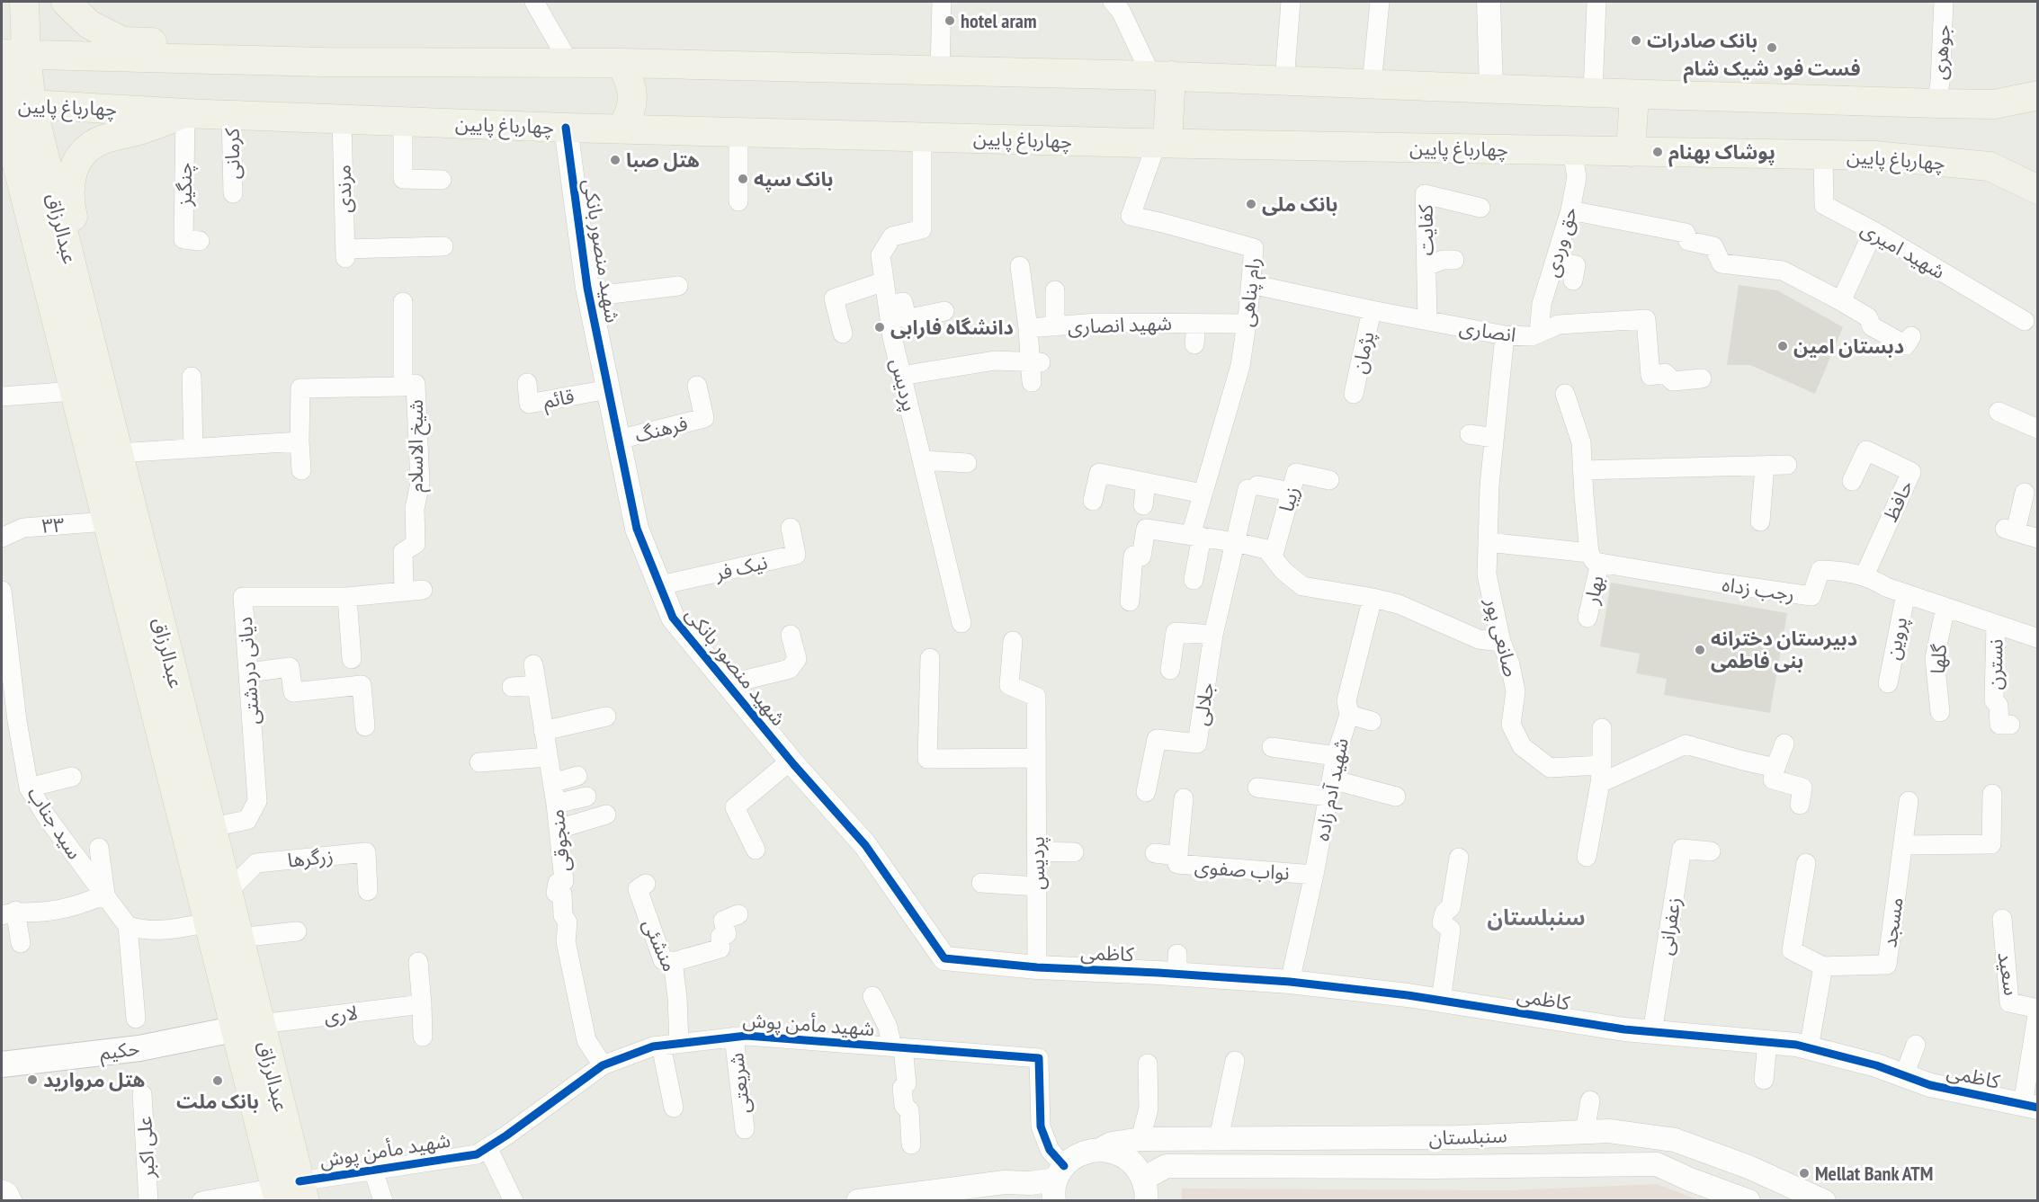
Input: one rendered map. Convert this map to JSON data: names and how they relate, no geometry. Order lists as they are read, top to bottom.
{
  "streets": {
    "main road": ["چهارباغ پایین", "عبدالرزاق", "حکیم"],
    "street": [
      "جوهری",
      "کرمانی",
      "چنگیز",
      "مرندی",
      "کفایت",
      "حق وردی",
      "شهید امیری",
      "شهید منصور بانکی",
      "رام پناهی",
      "شهید انصاری",
      "انصاری",
      "پژمان",
      "پردیس",
      "قائم",
      "فرهنگ",
      "شیخ الاسلام",
      "زیبا",
      "حافظ",
      "۳۳",
      "نیک فر",
      "رجب زداه",
      "بهار",
      "صانعی پور",
      "پروین",
      "گلها",
      "نسترن",
      "دیانی دردشتی",
      "جلالی",
      "شهید آدم زاده",
      "سید جناب",
      "منجوقی",
      "زرگرها",
      "نواب صفوی",
      "مسجد",
      "زعفرانی",
      "منشئی",
      "کاظمی",
      "سعید",
      "لاری",
      "شهید مأمن پوش",
      "شریعتی",
      "سنبلستان",
      "علی اکبر"
    ]
  },
  "crossings": [
    ["چهارباغ پایین", "کرمانی"],
    ["چهارباغ پایین", "چنگیز"],
    ["چهارباغ پایین", "مرندی"],
    ["چهارباغ پایین", "عبدالرزاق"],
    ["چهارباغ پایین", "حق وردی"],
    ["چهارباغ پایین", "شهید امیری"],
    ["چهارباغ پایین", "شهید منصور بانکی"],
    ["چهارباغ پایین", "رام پناهی"],
    ["چهارباغ پایین", "پردیس"],
    ["عبدالرزاق", "۳۳"],
    ["عبدالرزاق", "دیانی دردشتی"],
    ["عبدالرزاق", "زرگرها"],
    ["عبدالرزاق", "لاری"],
    ["عبدالرزاق", "شهید مأمن پوش"],
    ["عبدالرزاق", "حکیم"],
    ["کفایت", "انصاری"],
    ["حق وردی", "انصاری"],
    ["شهید منصور بانکی", "پردیس"],
    ["شهید منصور بانکی", "قائم"],
    ["شهید منصور بانکی", "فرهنگ"],
    ["شهید منصور بانکی", "نیک فر"],
    ["شهید منصور بانکی", "کاظمی"],
    ["رام پناهی", "شهید انصاری"],
    ["رام پناهی", "انصاری"],
    ["انصاری", "پژمان"],
    ["انصاری", "صانعی پور"],
    ["پردیس", "کاظمی"],
    ["شیخ الاسلام", "دیانی دردشتی"],
    ["زیبا", "جلالی"],
    ["حافظ", "رجب زداه"],
    ["رجب زداه", "بهار"],
    ["رجب زداه", "صانعی پور"],
    ["رجب زداه", "پروین"],
    ["رجب زداه", "گلها"],
    ["رجب زداه", "نسترن"],
    ["شهید آدم زاده", "نواب صفوی"],
    ["شهید آدم زاده", "کاظمی"],
    ["منجوقی", "شهید مأمن پوش"],
    ["زعفرانی", "کاظمی"],
    ["منشئی", "شهید مأمن پوش"],
    ["کاظمی", "سعید"],
    ["لاری", "حکیم"],
    ["شهید مأمن پوش", "شریعتی"],
    ["شهید مأمن پوش", "سنبلستان"]
  ],
  "districts": ["سنبلستان"],
  "places": [
    "hotel aram",
    "بانک صادرات",
    "فست فود شیک شام",
    "پوشاک بهنام",
    "هتل صبا",
    "بانک سپه",
    "بانک ملی",
    "دانشگاه فارابی",
    "دبستان امین",
    "دبیرستان دخترانه بنی فاطمی",
    "هتل مروارید",
    "بانک ملت",
    "Mellat Bank ATM"
  ]
}
